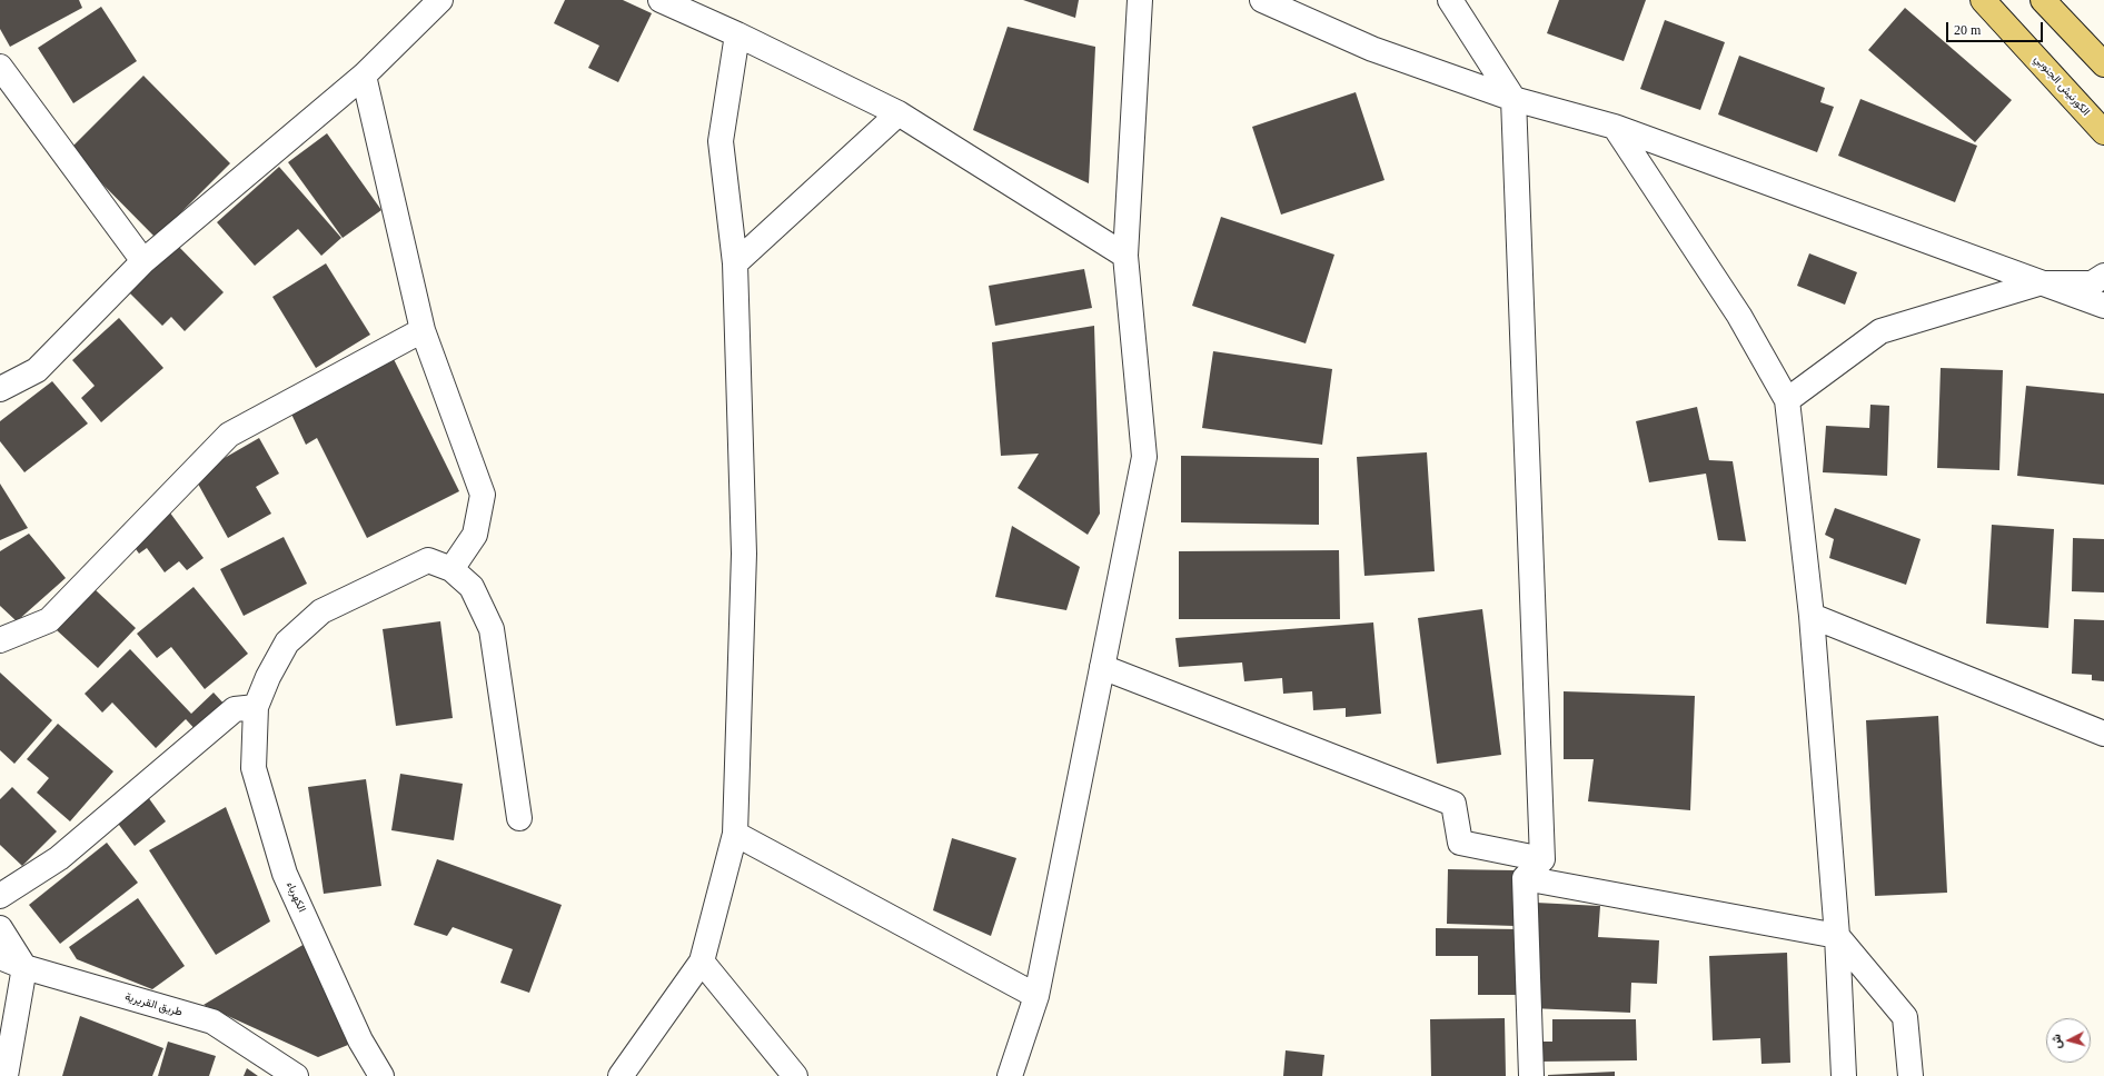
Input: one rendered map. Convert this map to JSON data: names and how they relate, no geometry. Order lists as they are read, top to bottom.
{
  "streets": {
    "main road": ["الكورنيش الجنوبي"],
    "street": ["الكهرباء", "طريق القريرية"]
  },
  "scale_bar": "20 m",
  "north": "left"
}
